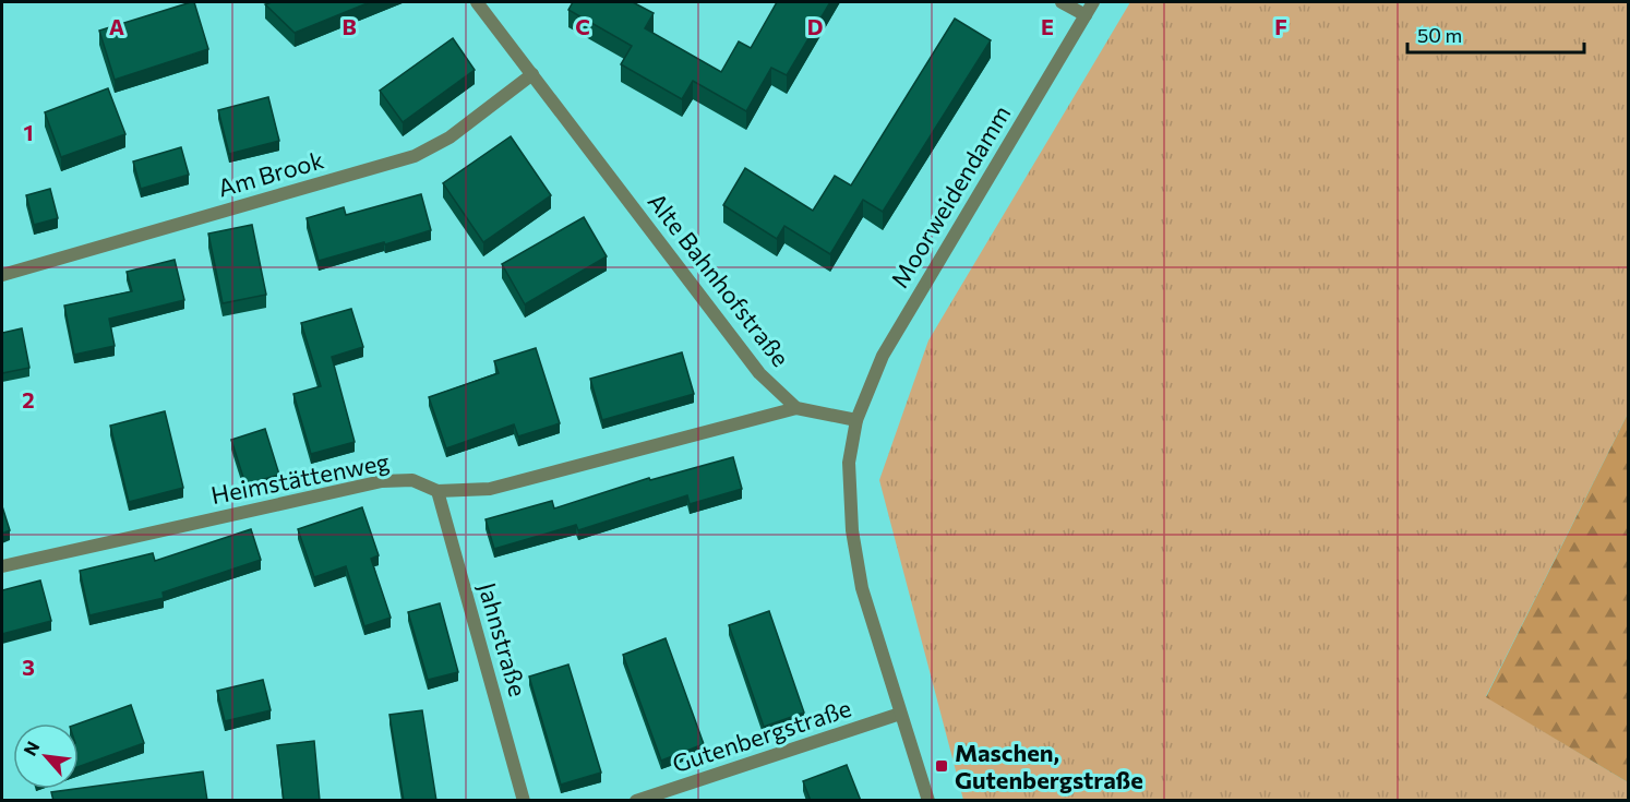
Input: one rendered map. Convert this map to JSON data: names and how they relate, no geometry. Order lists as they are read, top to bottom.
{
  "streets": {
    "street": [
      "Am Brook",
      "Moorweidendamm",
      "Alte Bahnhofstraße",
      "Heimstättenweg",
      "Jahnstraße",
      "Gutenbergstraße"
    ]
  },
  "crossings": [
    ["Am Brook", "Alte Bahnhofstraße"],
    ["Alte Bahnhofstraße", "Heimstättenweg"],
    ["Heimstättenweg", "Jahnstraße"]
  ],
  "places": {
    "transit": ["Maschen, Gutenbergstraße"]
  },
  "scale_bar": "50 m",
  "north": "top left",
  "grid": {
    "columns": [
      "A",
      "B",
      "C",
      "D",
      "E",
      "F"
    ],
    "rows": ["1", "2", "3"]
  }
}
